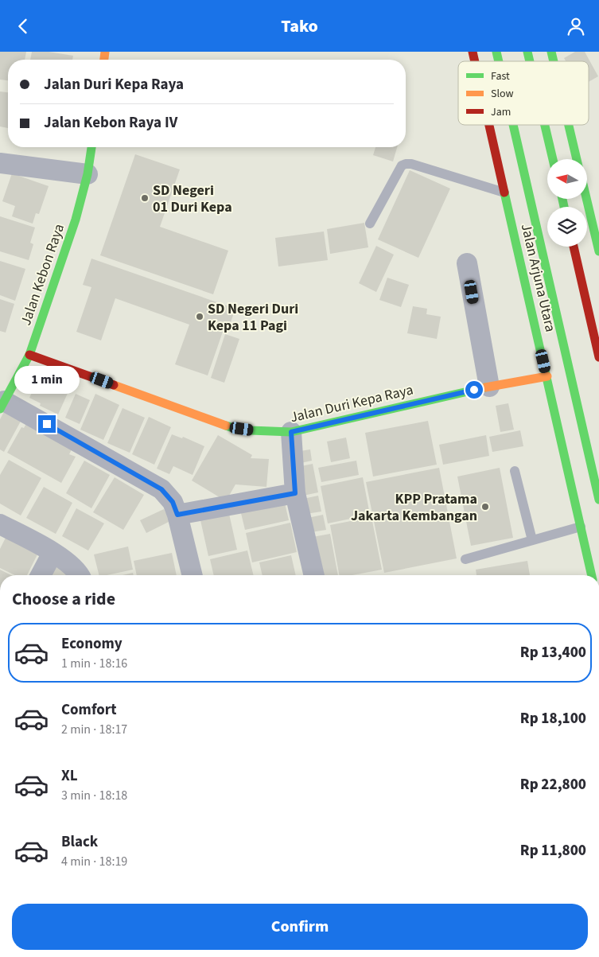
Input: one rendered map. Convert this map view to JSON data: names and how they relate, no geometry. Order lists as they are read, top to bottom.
{
  "streets": {
    "main road": ["Jalan Kebon Raya", "Jalan Arjuna Utara", "Jalan Duri Kepa Raya"]
  },
  "crossings": [
    ["Jalan Kebon Raya", "Jalan Duri Kepa Raya"],
    ["Jalan Arjuna Utara", "Jalan Duri Kepa Raya"]
  ],
  "places": ["SD Negeri 01 Duri Kepa", "SD Negeri Duri Kepa 11 Pagi", "KPP Pratama Jakarta Kembangan"],
  "legend": ["Fast", "Slow", "Jam"],
  "north": "left",
  "page": {
    "header": "Tako",
    "banner": ["Jalan Duri Kepa Raya", "Jalan Kebon Raya IV"],
    "bubble": "1 min",
    "heading": "Choose a ride",
    "list": [
      {
        "name": "Economy",
        "note": "1 min · 18:16",
        "value": "Rp 13,400"
      },
      {
        "name": "Comfort",
        "note": "2 min · 18:17",
        "value": "Rp 18,100"
      },
      {
        "name": "XL",
        "note": "3 min · 18:18",
        "value": "Rp 22,800"
      },
      {
        "name": "Black",
        "note": "4 min · 18:19",
        "value": "Rp 11,800"
      }
    ],
    "buttons": "Confirm"
  }
}
